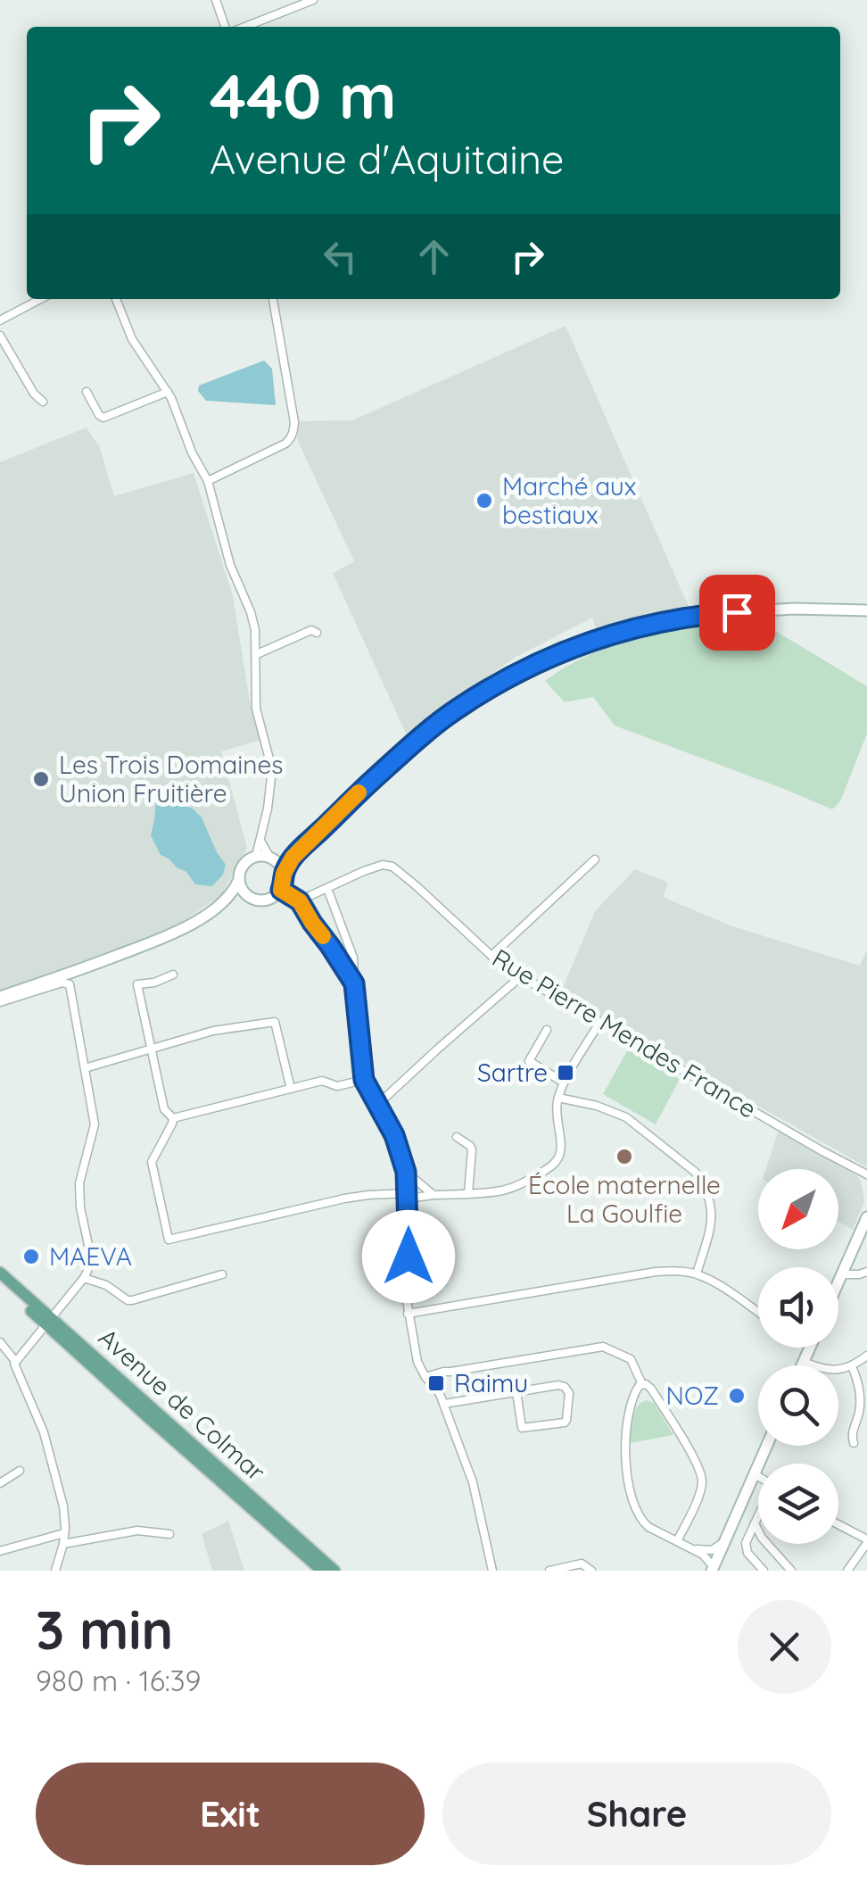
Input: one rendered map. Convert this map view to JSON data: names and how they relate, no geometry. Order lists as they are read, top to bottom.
{
  "streets": {
    "main road": ["Avenue de Colmar"],
    "street": ["Rue Pierre Mendes France"]
  },
  "places": {
    "other": [
      "Marché aux bestiaux",
      "Les Trois Domaines Union Fruitière",
      "École maternelle La Goulfie",
      "MAEVA",
      "NOZ"
    ],
    "transit": ["Sartre", "Raimu"]
  },
  "north": "bottom left",
  "page": {
    "turn": ["440 m", "Avenue d'Aquitaine"],
    "heading": ["3 min", "980 m · 16:39"],
    "buttons": ["Exit", "Share"]
  }
}
